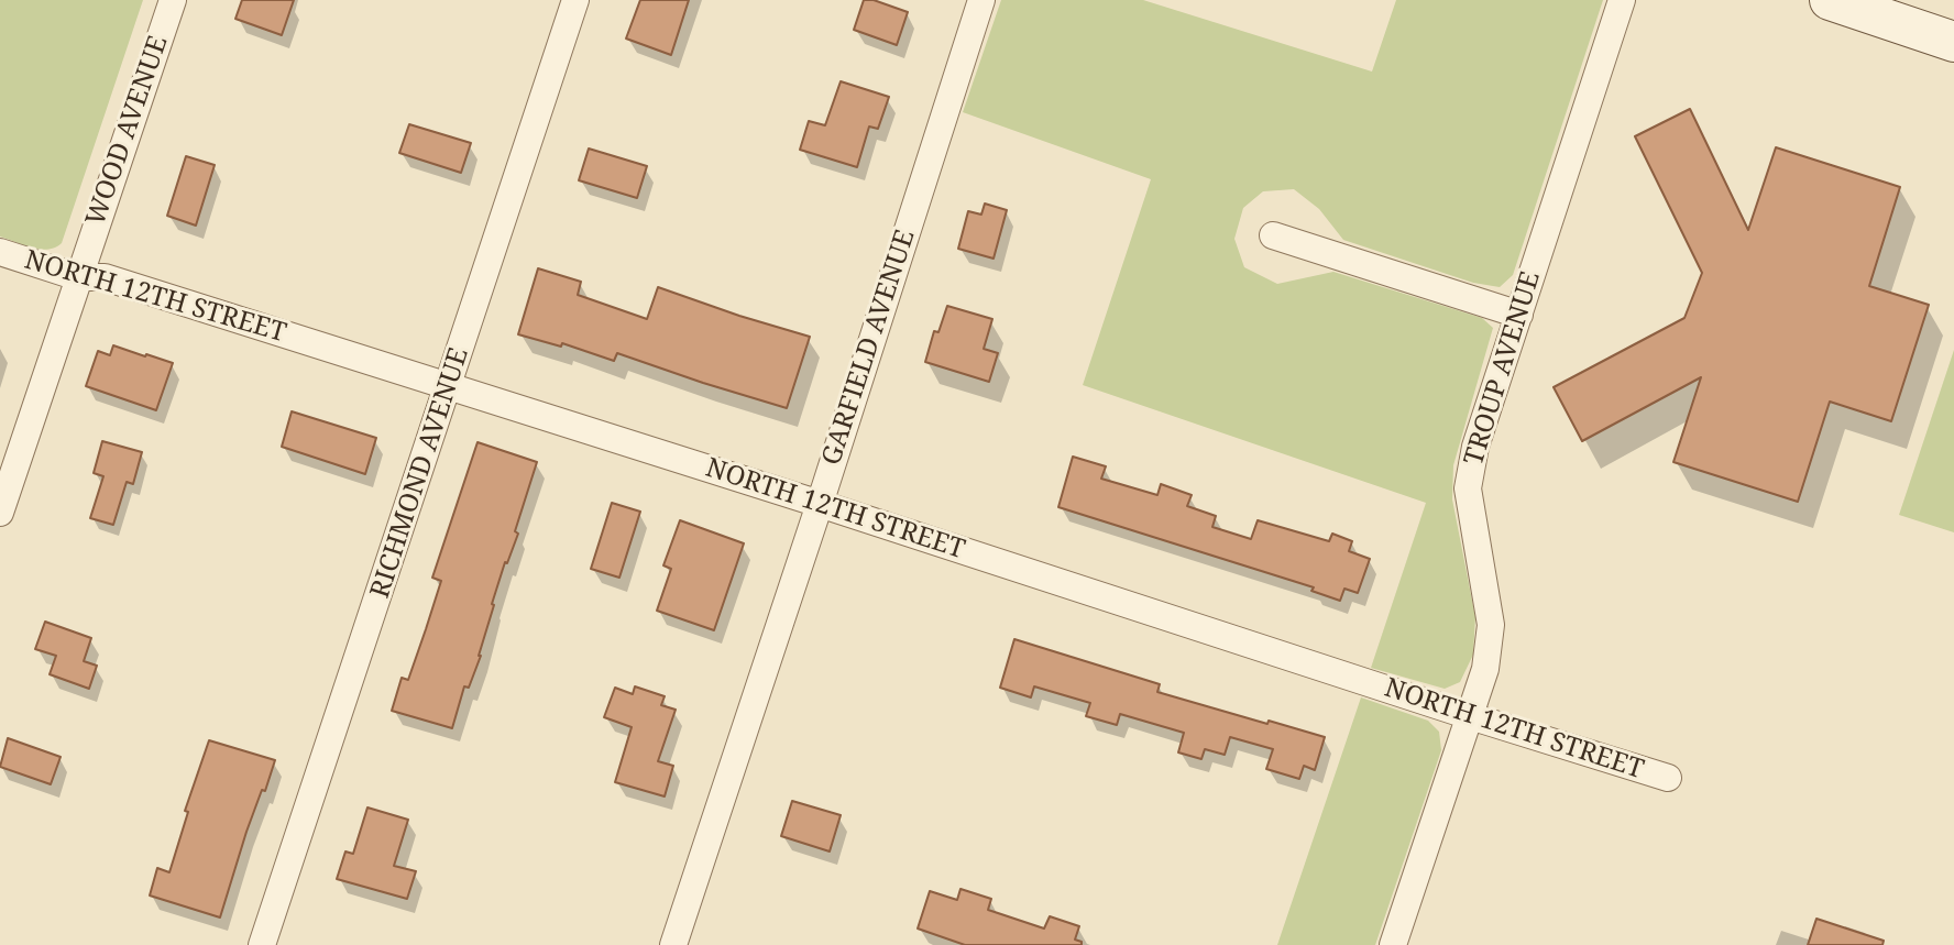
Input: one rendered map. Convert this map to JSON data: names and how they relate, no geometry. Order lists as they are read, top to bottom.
{
  "streets": {
    "street": [
      "WOOD AVENUE",
      "NORTH 12TH STREET",
      "GARFIELD AVENUE",
      "TROUP AVENUE",
      "RICHMOND AVENUE"
    ]
  },
  "crossings": [
    ["WOOD AVENUE", "NORTH 12TH STREET"],
    ["NORTH 12TH STREET", "GARFIELD AVENUE"],
    ["NORTH 12TH STREET", "TROUP AVENUE"],
    ["NORTH 12TH STREET", "RICHMOND AVENUE"]
  ]
}
